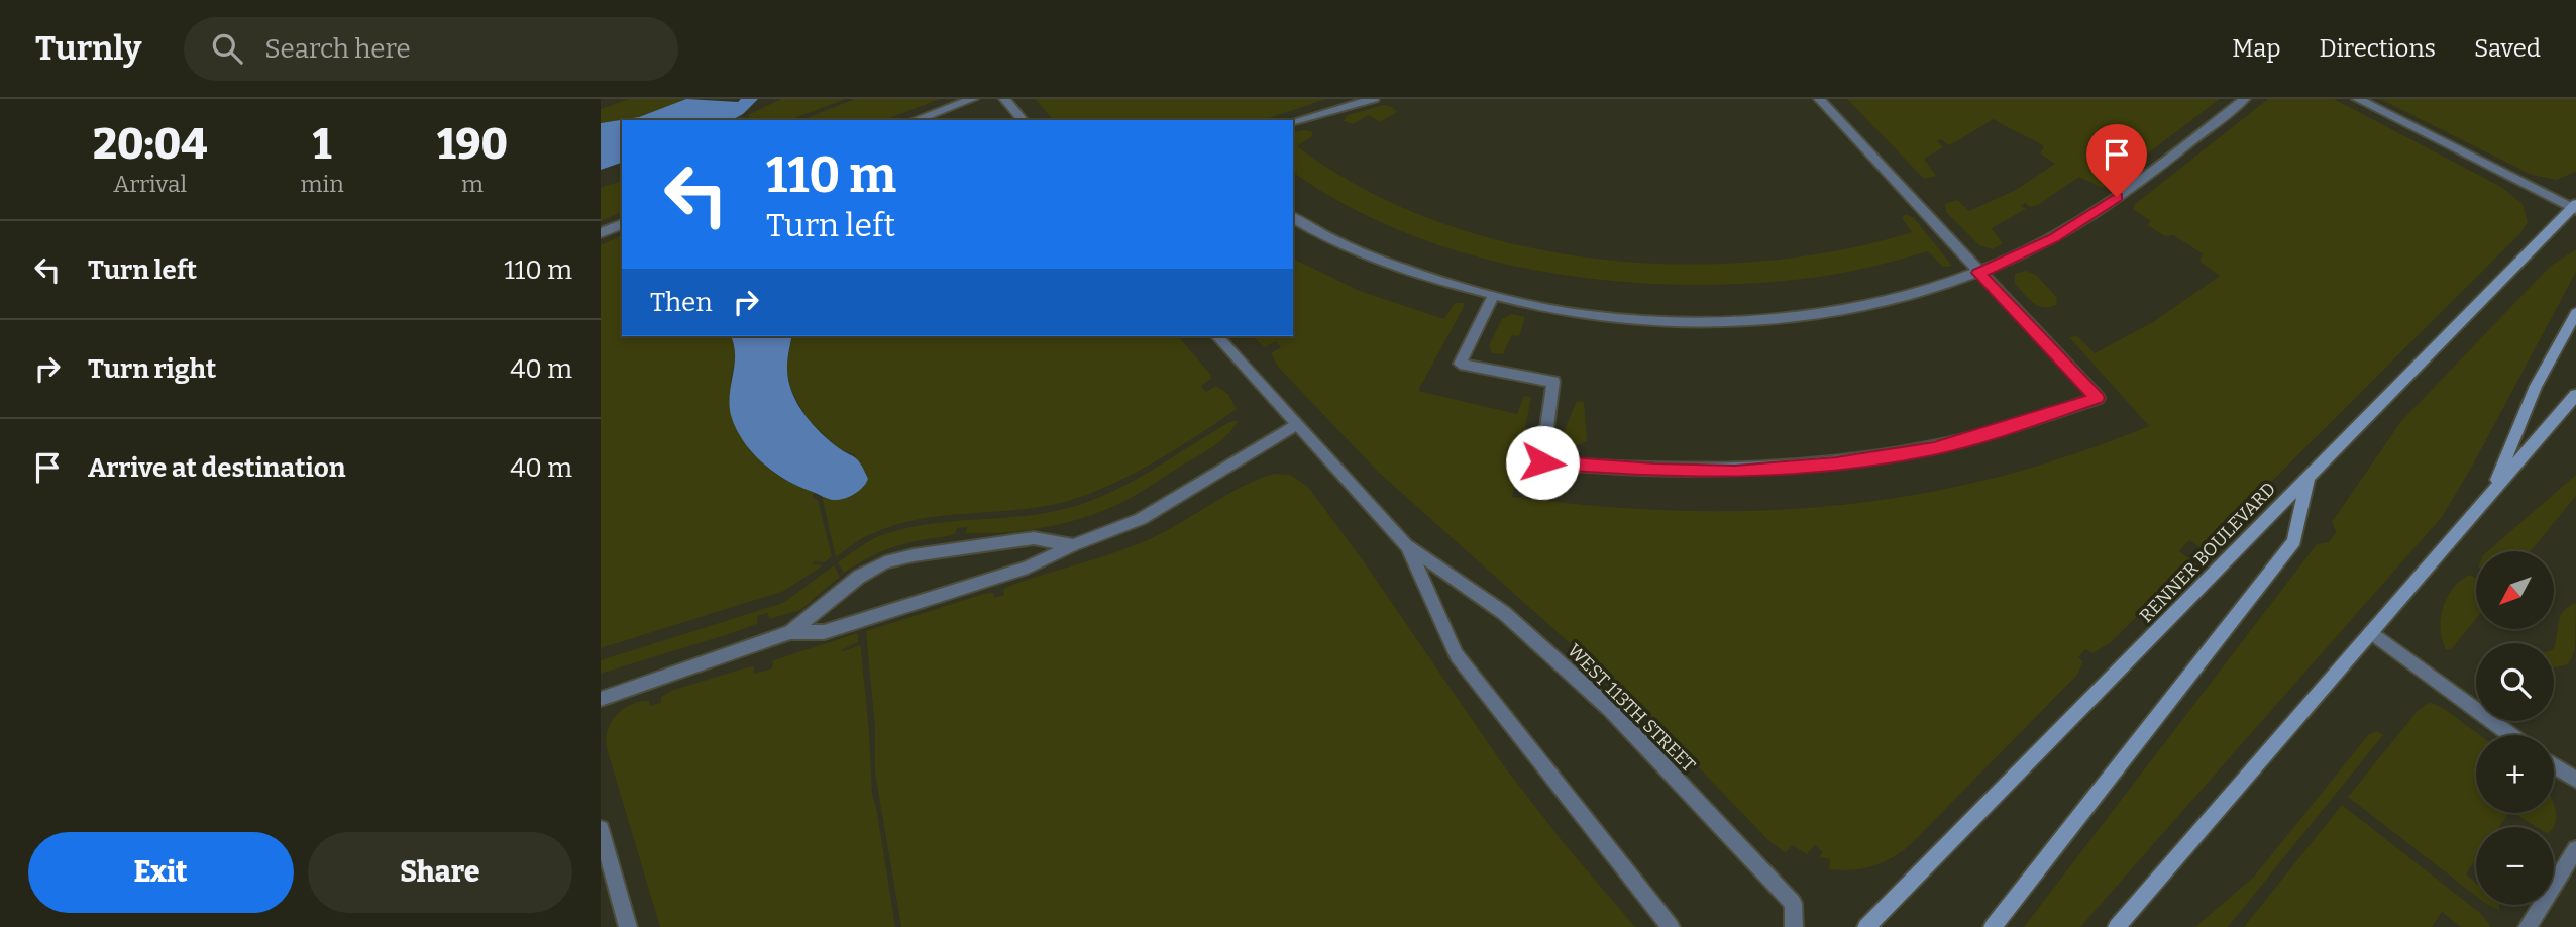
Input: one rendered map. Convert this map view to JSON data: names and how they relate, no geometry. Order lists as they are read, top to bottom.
{
  "streets": {
    "main road": ["RENNER BOULEVARD"],
    "street": ["WEST 113TH STREET"]
  },
  "north": "bottom left",
  "page": {
    "header": "Turnly",
    "search": "Search here",
    "nav": ["Map", "Directions", "Saved"],
    "eta": [
      "20:04",
      "Arrival",
      "1",
      "min",
      "190",
      "m"
    ],
    "turn": ["110 m", "Turn left"],
    "list": [
      {
        "name": "Turn left",
        "value": "110 m"
      },
      {
        "name": "Turn right",
        "value": "40 m"
      },
      {
        "name": "Arrive at destination",
        "value": "40 m"
      }
    ],
    "then": "Then",
    "map_buttons": ["+", "−"],
    "buttons": ["Exit", "Share"]
  }
}
